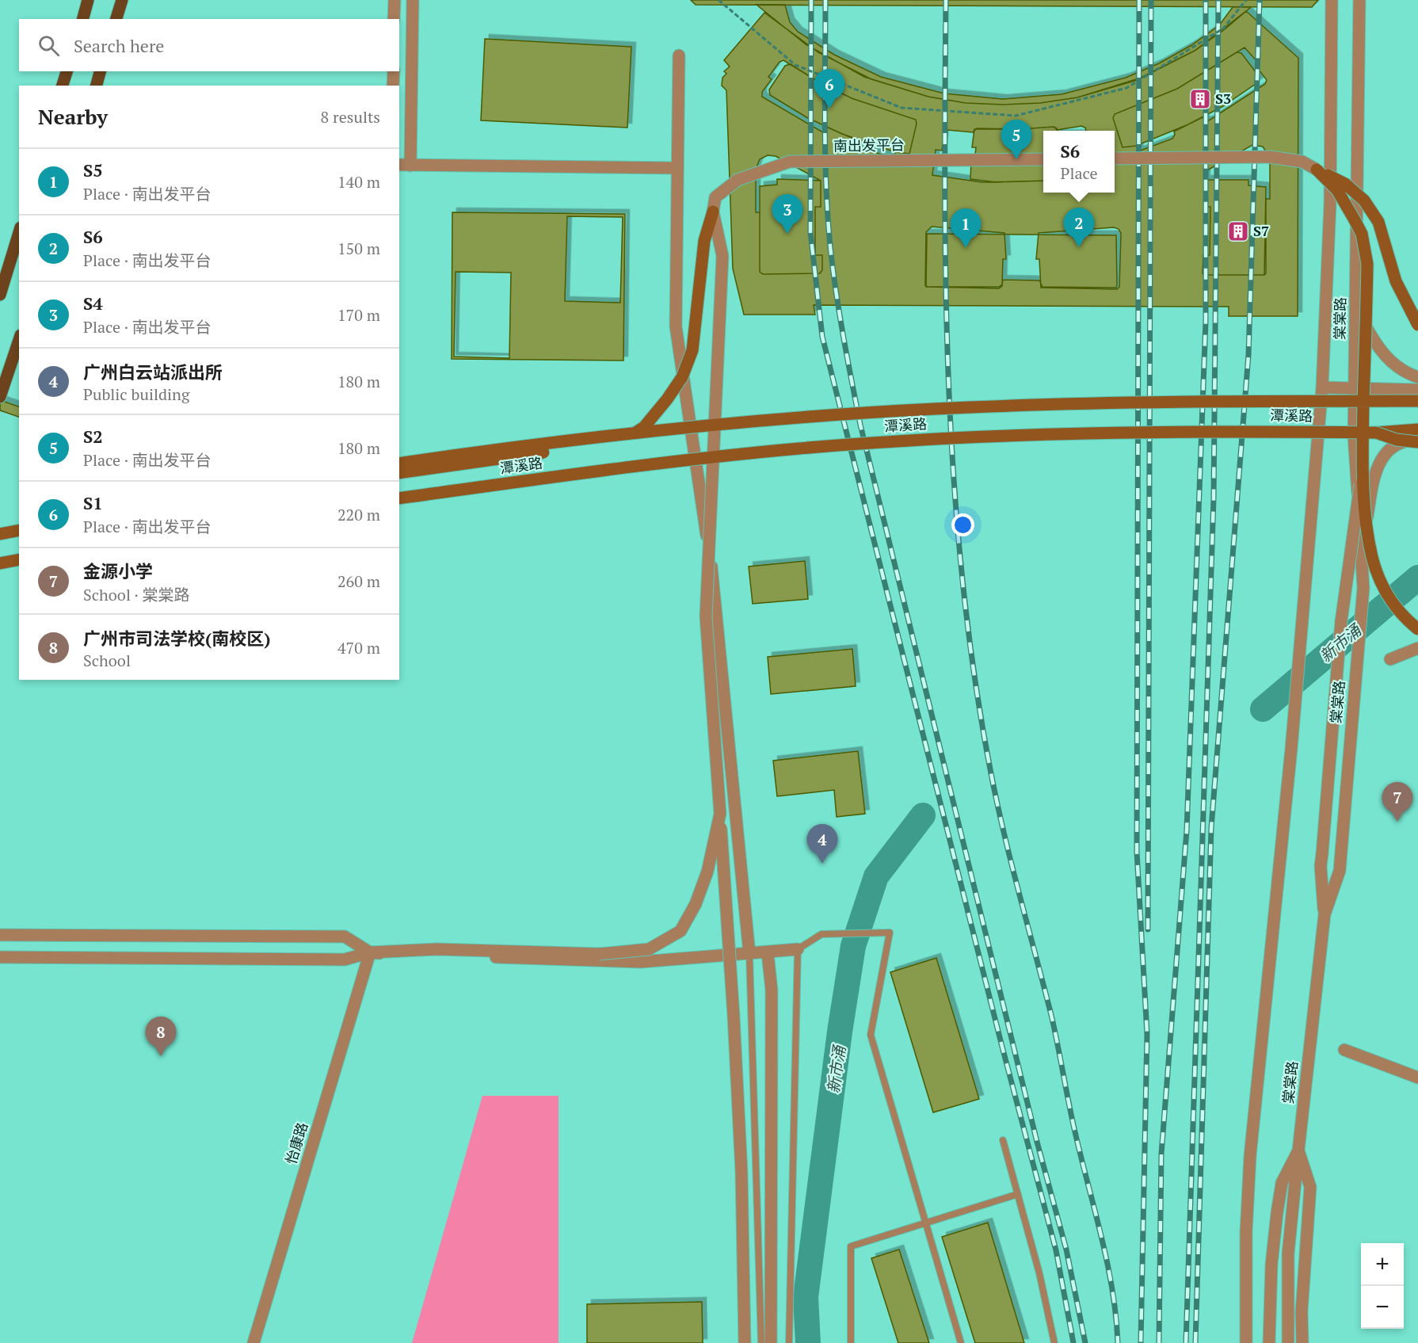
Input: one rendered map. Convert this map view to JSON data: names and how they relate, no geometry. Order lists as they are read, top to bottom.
{
  "streets": {
    "main road": ["潭溪路"],
    "street": ["南出发平台", "棠棠路", "怡康路"]
  },
  "water": ["新市涌"],
  "places": {
    "building": ["S3", "S7"]
  },
  "page": {
    "search": "Search here",
    "pins": [
      "6",
      "5",
      "3",
      "2",
      "1",
      "7",
      "4",
      "8"
    ],
    "heading": ["Nearby", "8 results"],
    "popup": ["S6", "Place"],
    "list": [
      {
        "mark": "1",
        "name": "S5",
        "note": "Place · 南出发平台",
        "value": "140 m"
      },
      {
        "mark": "2",
        "name": "S6",
        "note": "Place · 南出发平台",
        "value": "150 m"
      },
      {
        "mark": "3",
        "name": "S4",
        "note": "Place · 南出发平台",
        "value": "170 m"
      },
      {
        "mark": "4",
        "name": "广州白云站派出所",
        "note": "Public building",
        "value": "180 m"
      },
      {
        "mark": "5",
        "name": "S2",
        "note": "Place · 南出发平台",
        "value": "180 m"
      },
      {
        "mark": "6",
        "name": "S1",
        "note": "Place · 南出发平台",
        "value": "220 m"
      },
      {
        "mark": "7",
        "name": "金源小学",
        "note": "School · 棠棠路",
        "value": "260 m"
      },
      {
        "mark": "8",
        "name": "广州市司法学校(南校区)",
        "note": "School",
        "value": "470 m"
      }
    ],
    "map_buttons": ["+", "−"]
  }
}
